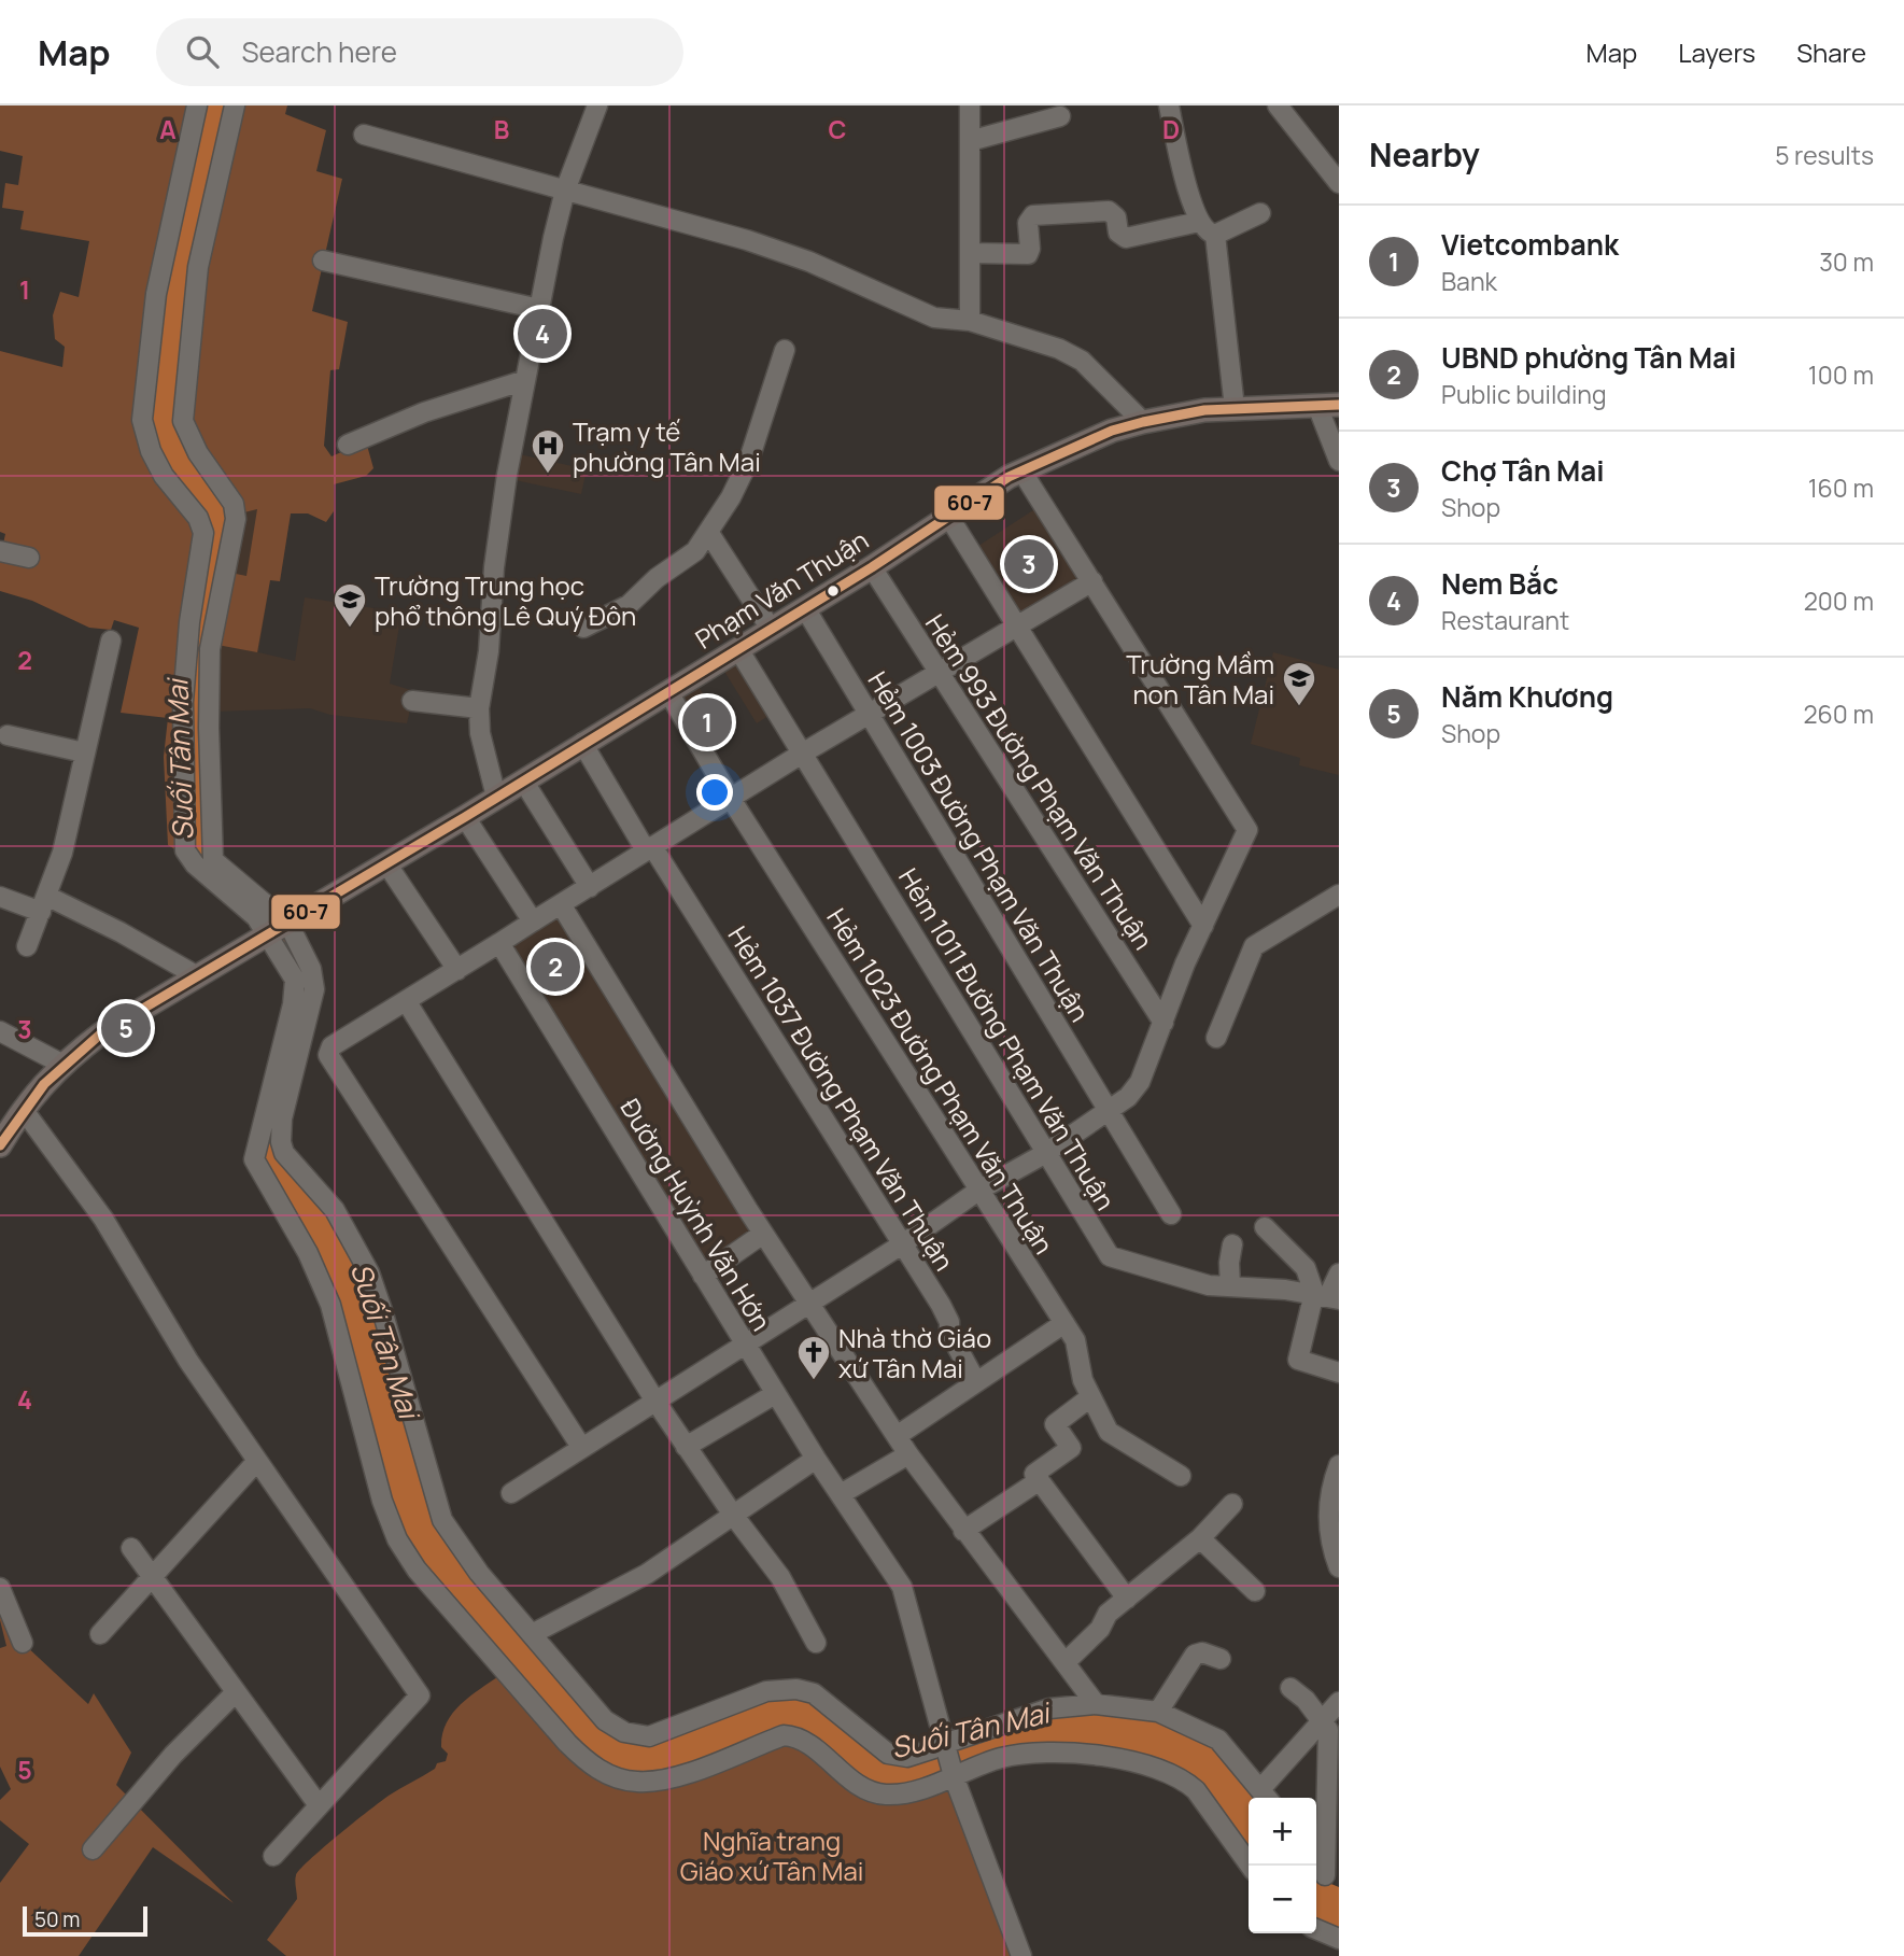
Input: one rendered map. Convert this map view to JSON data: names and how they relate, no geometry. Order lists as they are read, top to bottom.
{
  "streets": {
    "main road": ["Phạm Văn Thuận"],
    "street": [
      "Hẻm 993 Đường Phạm Văn Thuận",
      "Hẻm 1003 Đường Phạm Văn Thuận",
      "Hẻm 1011 Đường Phạm Văn Thuận",
      "Hẻm 1023 Đường Phạm Văn Thuận",
      "Hẻm 1037 Đường Phạm Văn Thuận",
      "Đường Huỳnh Văn Hớn"
    ]
  },
  "crossings": [
    ["Phạm Văn Thuận", "Hẻm 993 Đường Phạm Văn Thuận"],
    ["Phạm Văn Thuận", "Hẻm 1003 Đường Phạm Văn Thuận"],
    ["Phạm Văn Thuận", "Hẻm 1011 Đường Phạm Văn Thuận"],
    ["Phạm Văn Thuận", "Hẻm 1023 Đường Phạm Văn Thuận"],
    ["Phạm Văn Thuận", "Hẻm 1037 Đường Phạm Văn Thuận"]
  ],
  "water": ["Suối Tân Mai"],
  "parks": ["Nghĩa trang Giáo xứ Tân Mai"],
  "places": {
    "hospital": ["Trạm y tế phường Tân Mai"],
    "school or university": ["Trường Trung học phổ thông Lê Quý Đôn", "Trường Mầm non Tân Mai"],
    "church": ["Nhà thờ Giáo xứ Tân Mai"]
  },
  "lines": ["transit line 60-7"],
  "scale_bar": "50 m",
  "page": {
    "header": "Map",
    "search": "Search here",
    "nav": ["Map", "Layers", "Share"],
    "heading": ["Nearby", "5 results"],
    "list": [
      {
        "mark": "1",
        "name": "Vietcombank",
        "note": "Bank",
        "value": "30 m"
      },
      {
        "mark": "2",
        "name": "UBND phường Tân Mai",
        "note": "Public building",
        "value": "100 m"
      },
      {
        "mark": "3",
        "name": "Chợ Tân Mai",
        "note": "Shop",
        "value": "160 m"
      },
      {
        "mark": "4",
        "name": "Nem Bắc",
        "note": "Restaurant",
        "value": "200 m"
      },
      {
        "mark": "5",
        "name": "Năm Khương",
        "note": "Shop",
        "value": "260 m"
      }
    ],
    "pins": [
      "4",
      "3",
      "1",
      "2",
      "5"
    ],
    "map_buttons": ["+", "−"],
    "scale": "50 m"
  },
  "grid": {
    "columns": [
      "A",
      "B",
      "C",
      "D"
    ],
    "rows": [
      "1",
      "2",
      "3",
      "4",
      "5"
    ]
  }
}
